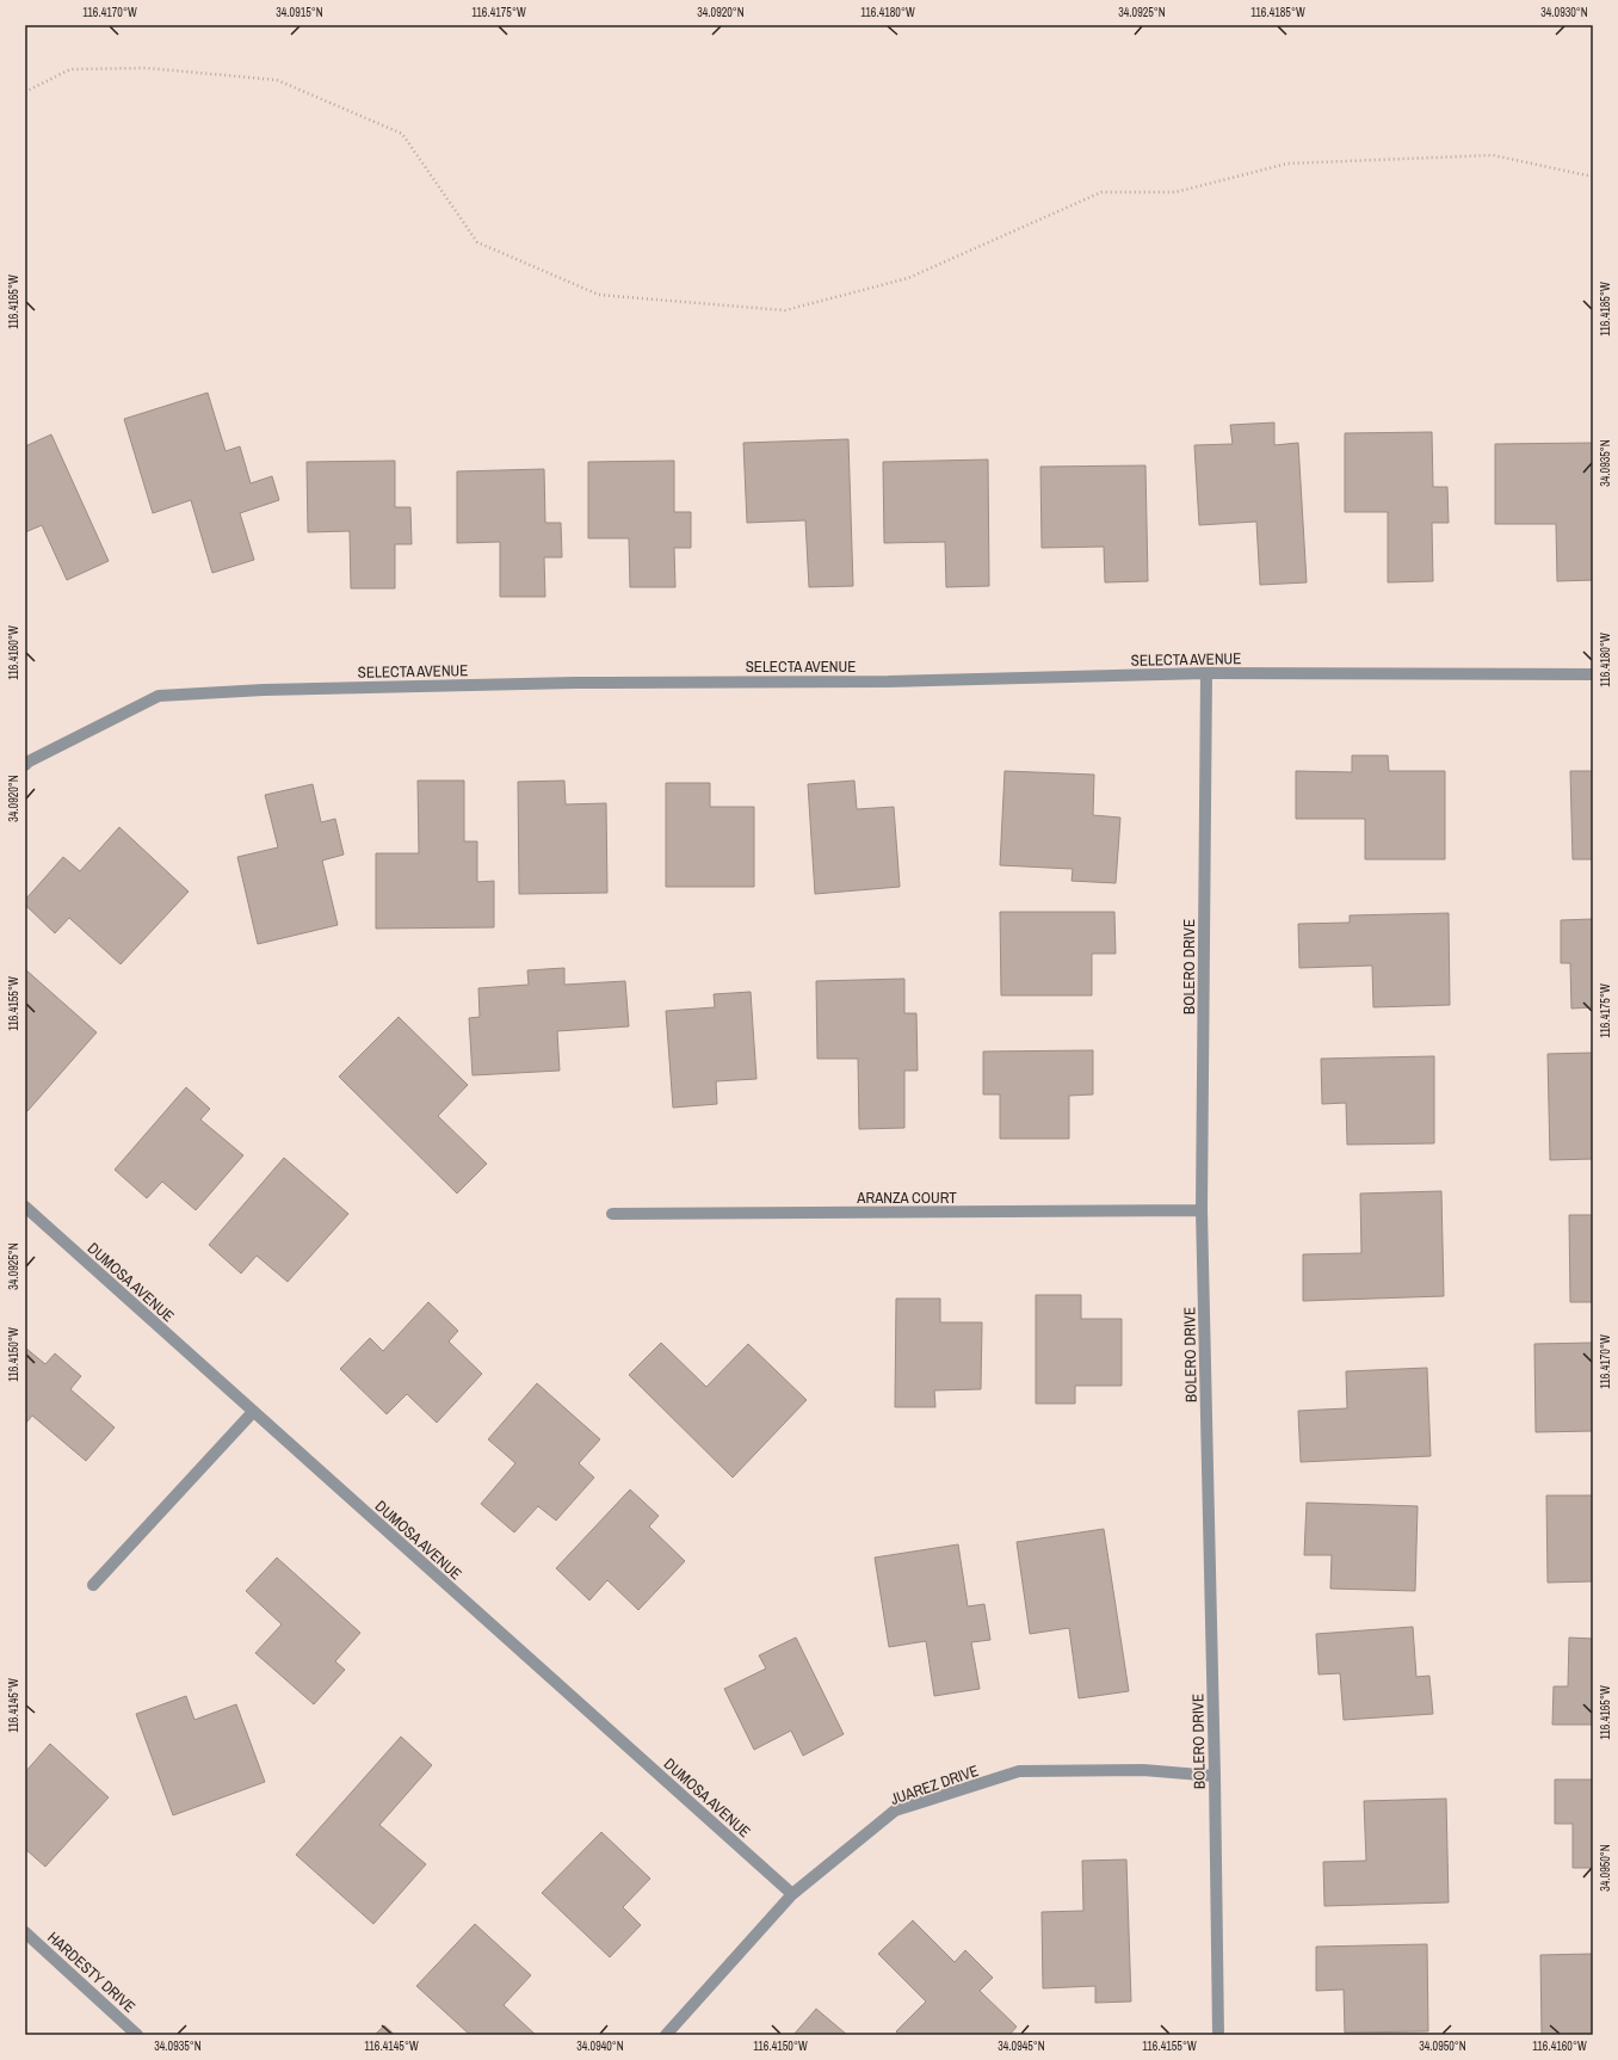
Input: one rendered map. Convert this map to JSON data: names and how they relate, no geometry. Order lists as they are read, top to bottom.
{
  "streets": {
    "street": [
      "SELECTA AVENUE",
      "BOLERO DRIVE",
      "ARANZA COURT",
      "DUMOSA AVENUE",
      "JUAREZ DRIVE",
      "HARDESTY DRIVE"
    ]
  },
  "crossings": [
    ["SELECTA AVENUE", "BOLERO DRIVE"],
    ["BOLERO DRIVE", "ARANZA COURT"],
    ["BOLERO DRIVE", "JUAREZ DRIVE"],
    ["DUMOSA AVENUE", "JUAREZ DRIVE"]
  ],
  "coordinates": [
    "116.4170°W",
    "34.0915°N",
    "116.4175°W",
    "34.0920°N",
    "116.4180°W",
    "34.0925°N",
    "116.4185°W",
    "34.0930°N",
    "116.4165°W",
    "34.0935°N",
    "116.4160°W",
    "116.4155°W",
    "116.4150°W",
    "116.4145°W",
    "34.0950°N",
    "34.0940°N",
    "34.0945°N"
  ]
}
